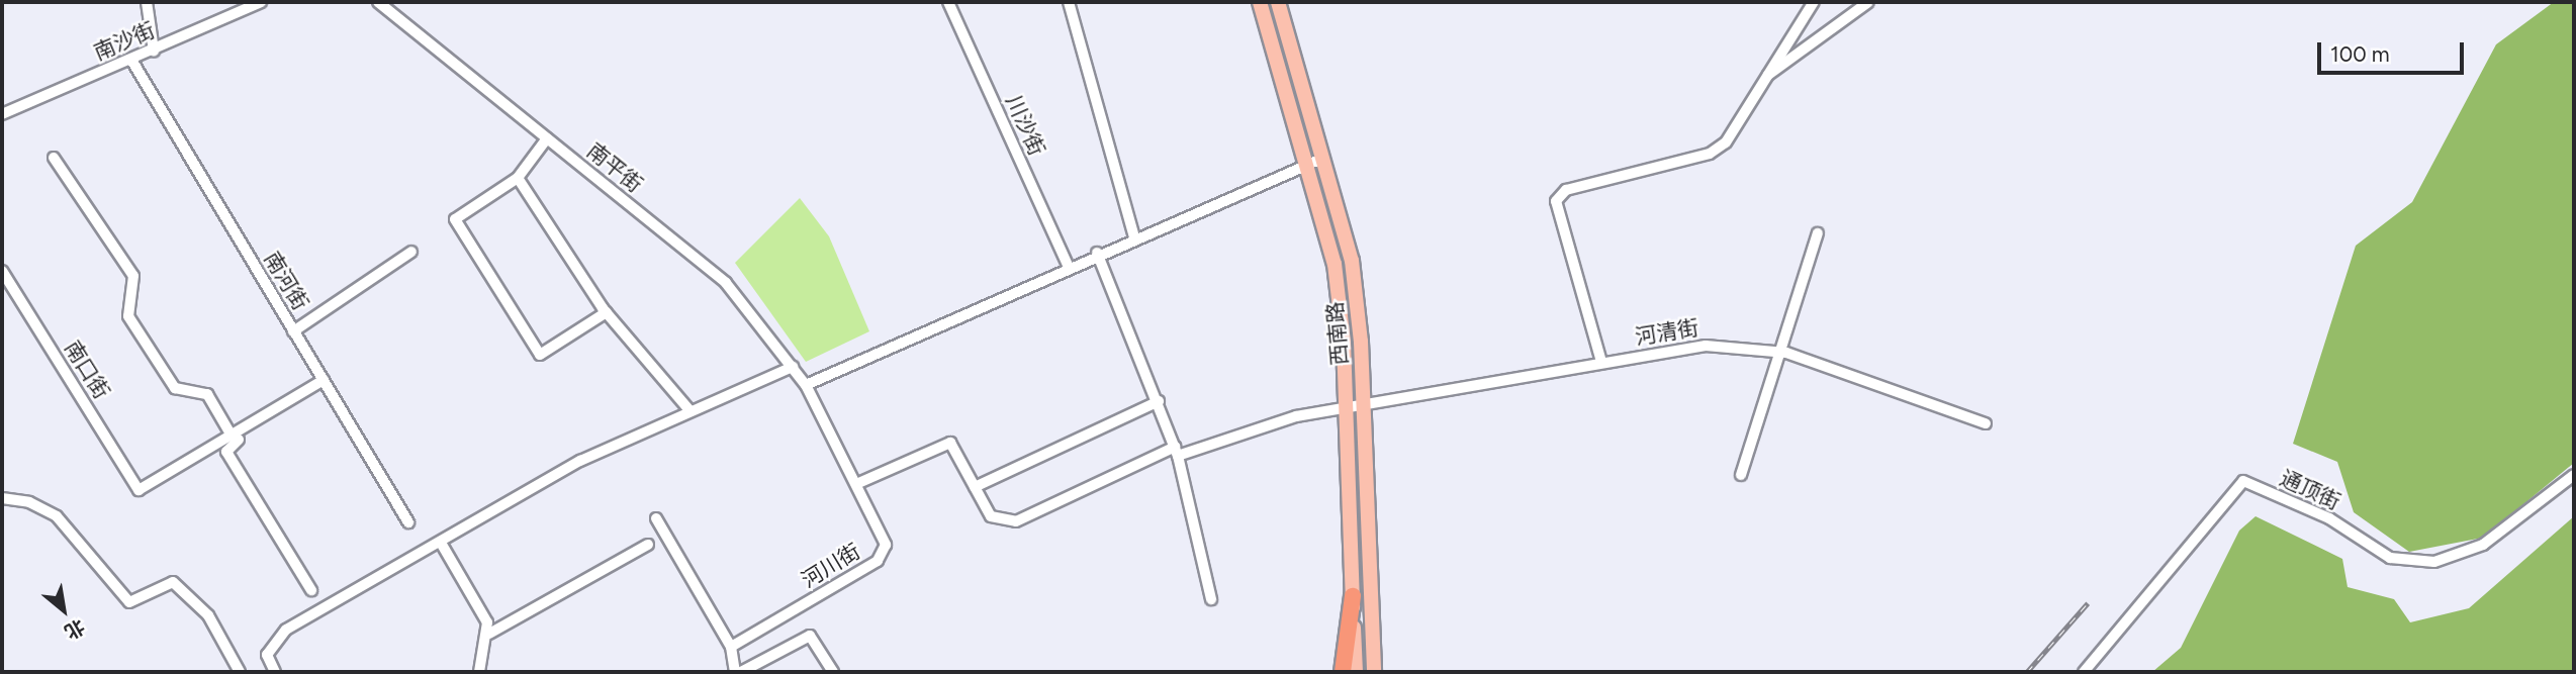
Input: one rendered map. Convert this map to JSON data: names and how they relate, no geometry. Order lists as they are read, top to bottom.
{
  "streets": {
    "main road": ["西南路"],
    "street": [
      "南沙街",
      "川沙街",
      "南平街",
      "南河街",
      "河清街",
      "南口街",
      "通顶街",
      "河川街"
    ]
  },
  "crossings": [
    ["南沙街", "南河街"],
    ["南平街", "河川街"],
    ["河清街", "西南路"],
    ["河清街", "河川街"]
  ],
  "scale_bar": "100 m",
  "north": "bottom right"
}
